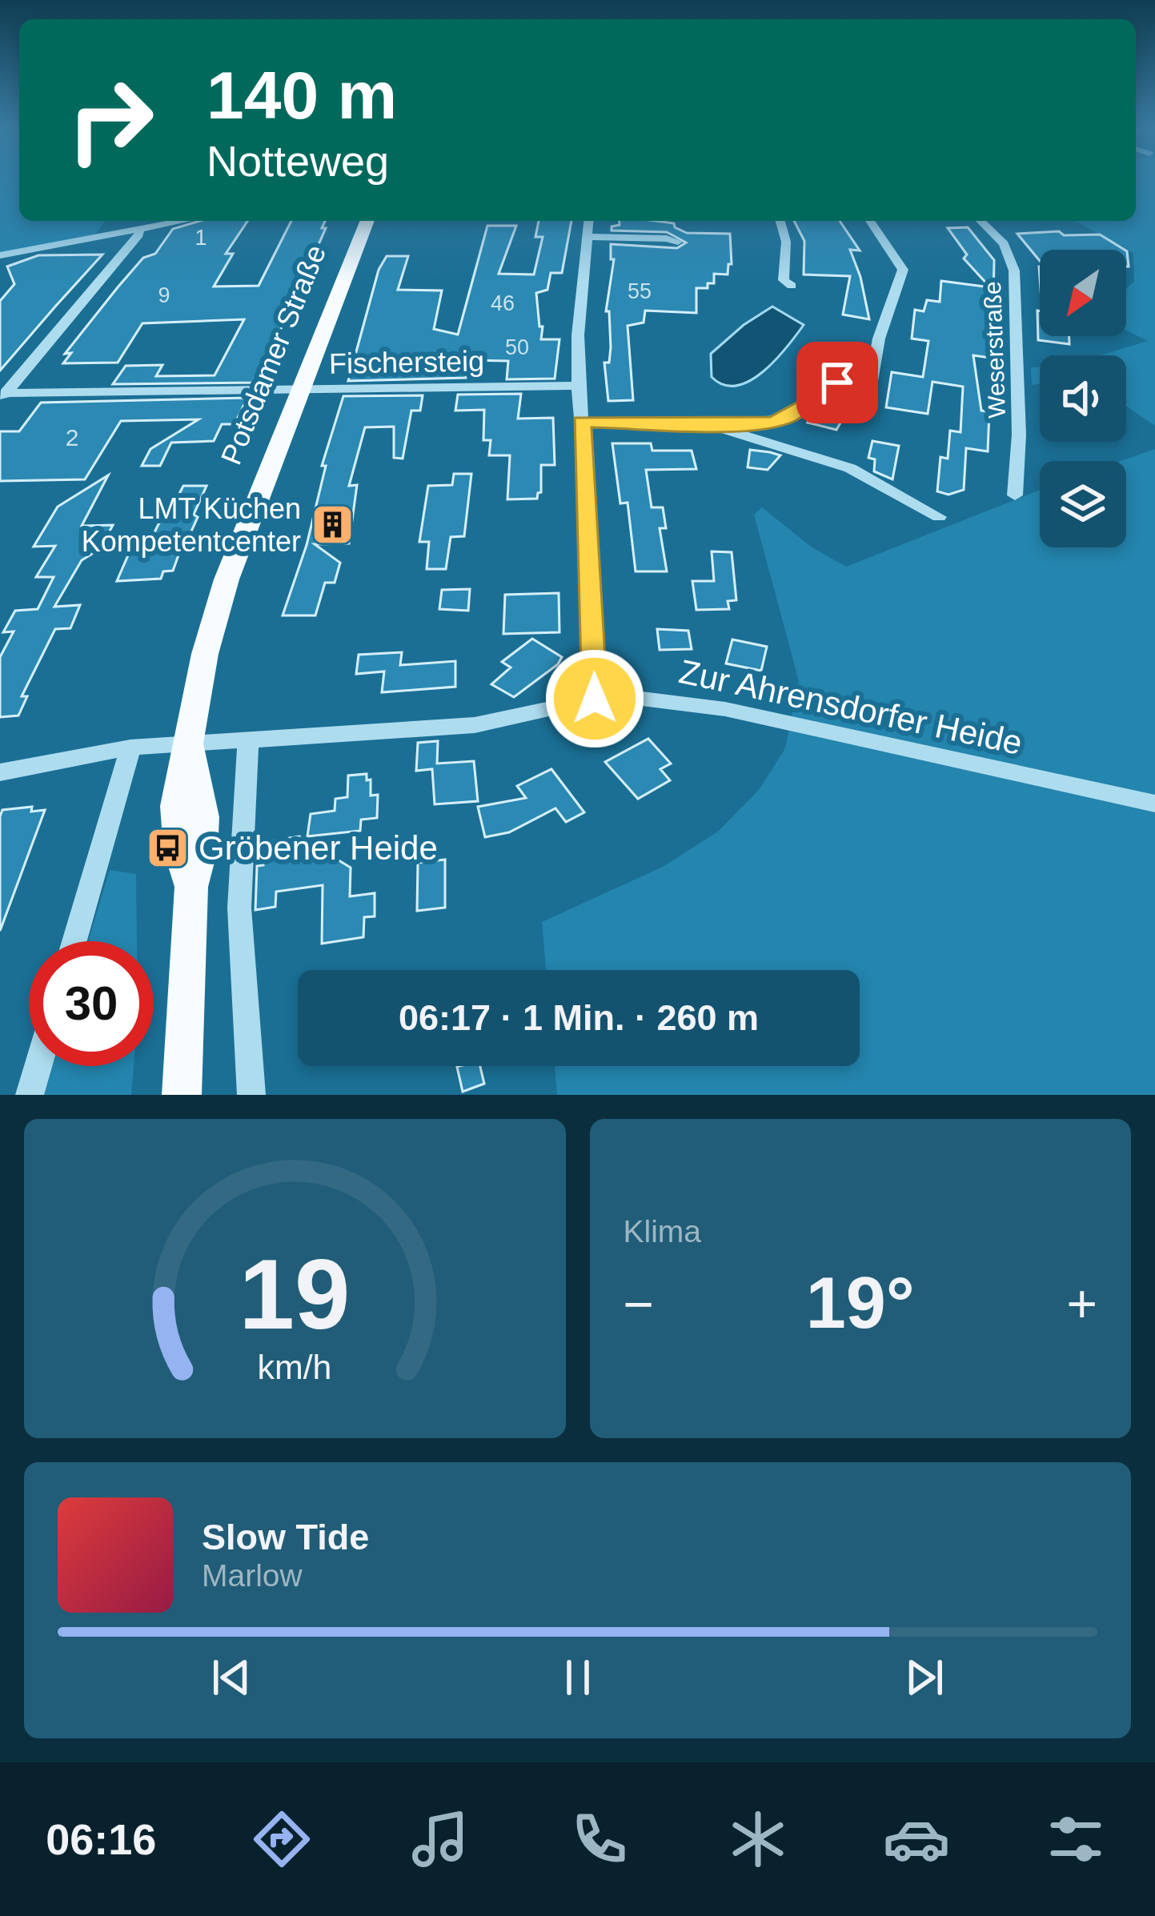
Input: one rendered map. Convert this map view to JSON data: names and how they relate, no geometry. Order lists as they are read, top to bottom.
{
  "streets": {
    "main road": ["Potsdamer Straße"],
    "street": ["Weserstraße", "Fischersteig", "Zur Ahrensdorfer Heide"]
  },
  "crossings": [
    ["Potsdamer Straße", "Fischersteig"],
    ["Potsdamer Straße", "Zur Ahrensdorfer Heide"]
  ],
  "places": {
    "building": ["LMT Küchen Kompetentcenter"],
    "bus stop": ["Gröbener Heide"]
  },
  "house_numbers": [
    "1",
    "55",
    "9",
    "46",
    "50",
    "2"
  ],
  "north": "bottom left",
  "page": {
    "turn": ["140 m", "Notteweg"],
    "limit": "30",
    "trip": "06:17 · 1 Min. · 260 m",
    "tile": "Klima",
    "heat": ["−", "19°", "+"],
    "song": ["Slow Tide", "Marlow"],
    "tabs": "06:16",
    "gauge": ["19", "km/h"]
  }
}
